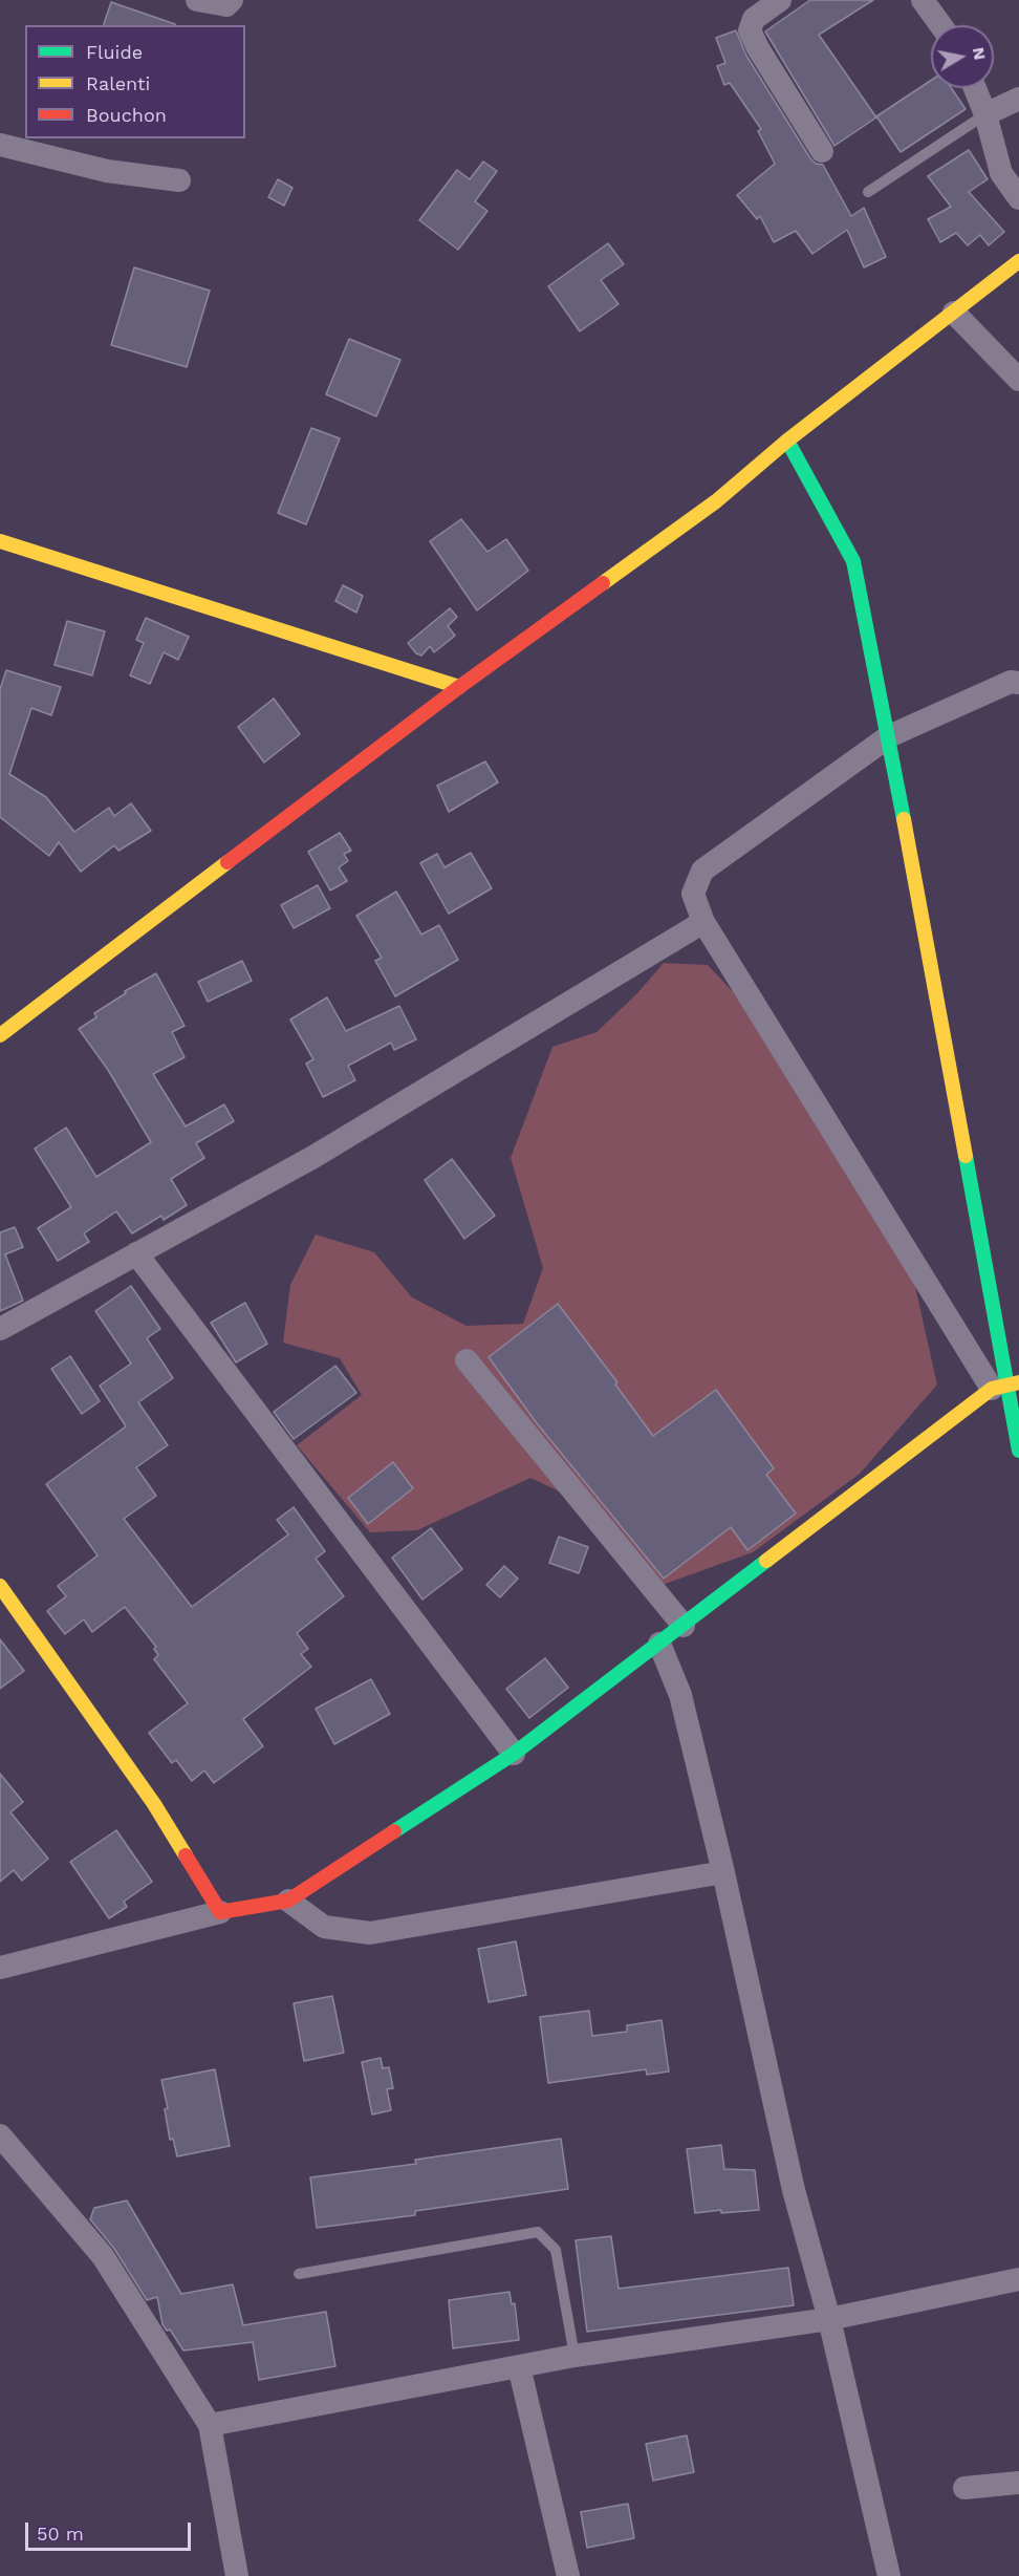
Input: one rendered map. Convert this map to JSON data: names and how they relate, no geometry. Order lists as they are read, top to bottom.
{
  "legend": ["Fluide", "Ralenti", "Bouchon"],
  "scale_bar": "50 m",
  "north": "right"
}
